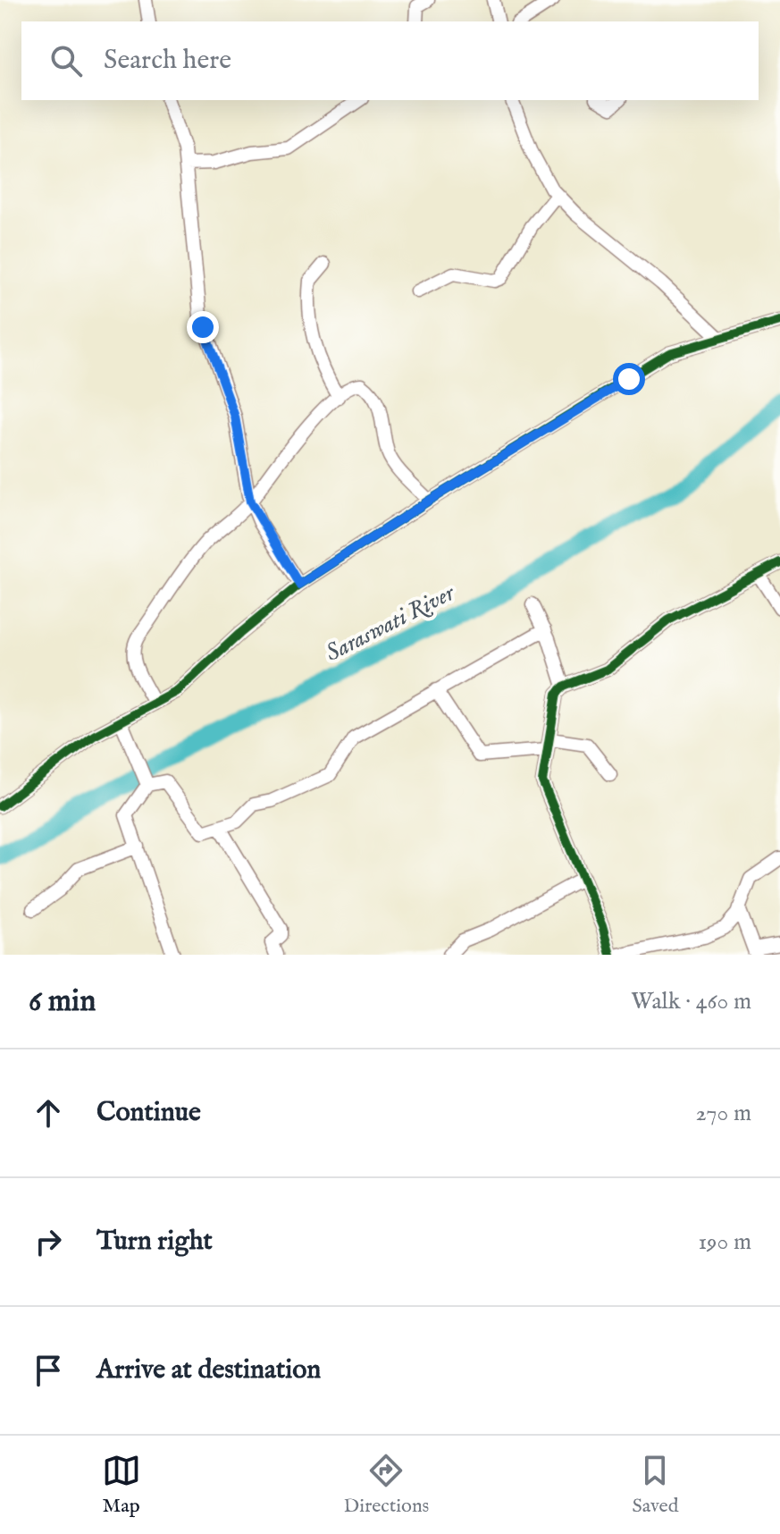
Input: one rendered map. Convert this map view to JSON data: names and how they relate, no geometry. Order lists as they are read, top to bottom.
{
  "water": ["Saraswati River"],
  "page": {
    "search": "Search here",
    "heading": ["6 min", "Walk · 460 m"],
    "list": [
      ["Continue", "270 m"],
      ["Turn right", "190 m"],
      "Arrive at destination"
    ],
    "nav": ["Map", "Directions", "Saved"]
  }
}
